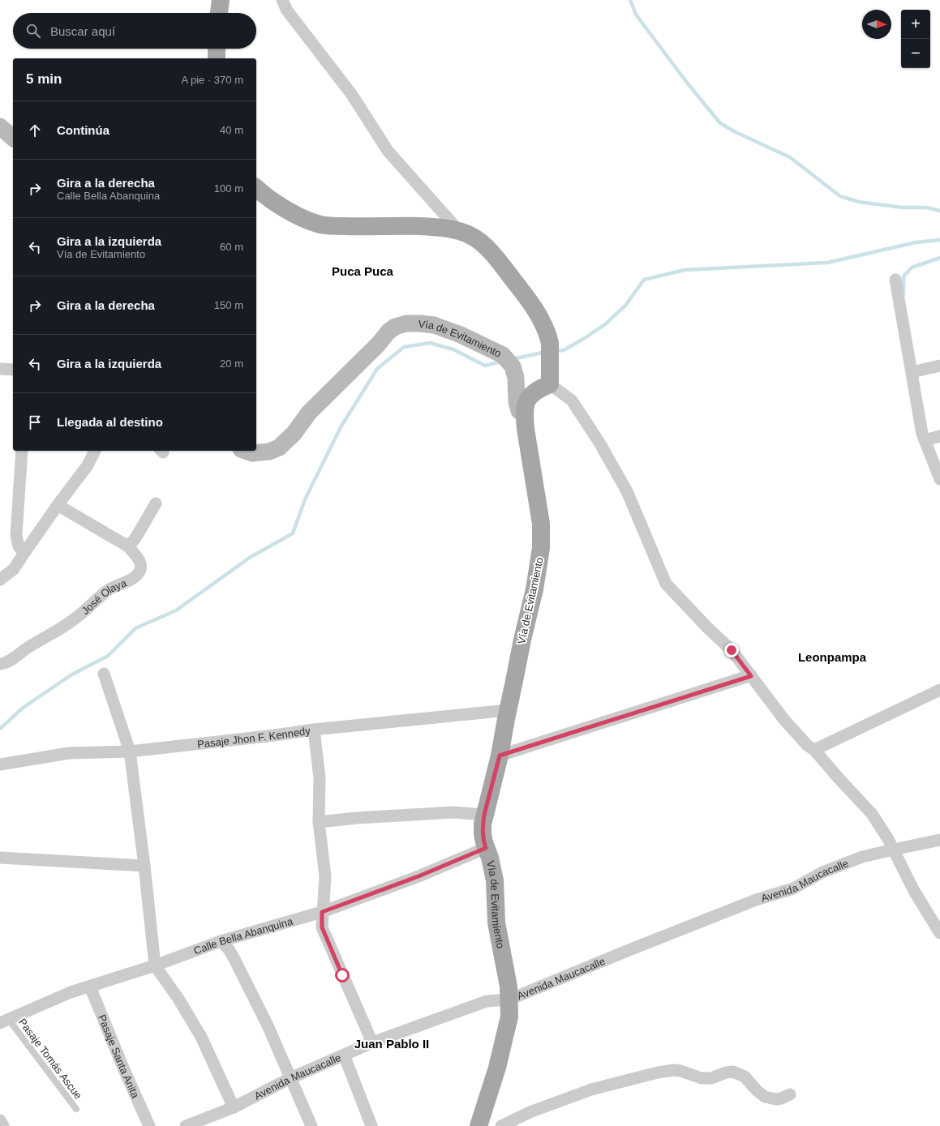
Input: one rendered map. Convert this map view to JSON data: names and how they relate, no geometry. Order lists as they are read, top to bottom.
{
  "streets": {
    "main road": ["Vía de Evitamiento"],
    "street": [
      "José Olaya",
      "Pasaje Jhon F. Kennedy",
      "Avenida Maucacalle",
      "Calle Bella Abanquina",
      "Pasaje Santa Anita"
    ],
    "lane": ["Pasaje Tomás Ascue"]
  },
  "crossings": [
    ["Vía de Evitamiento", "Pasaje Jhon F. Kennedy"],
    ["Vía de Evitamiento", "Avenida Maucacalle"],
    ["Vía de Evitamiento", "Calle Bella Abanquina"],
    ["Calle Bella Abanquina", "Pasaje Santa Anita"],
    ["Calle Bella Abanquina", "Pasaje Tomás Ascue"]
  ],
  "districts": ["Puca Puca", "Leonpampa", "Juan Pablo II"],
  "north": "right",
  "page": {
    "map_buttons": ["+", "−"],
    "search": "Buscar aquí",
    "heading": ["5 min", "A pie · 370 m"],
    "list": [
      ["Continúa", "40 m"],
      ["Gira a la derecha", "Calle Bella Abanquina", "100 m"],
      ["Gira a la izquierda", "Vía de Evitamiento", "60 m"],
      ["Gira a la derecha", "150 m"],
      ["Gira a la izquierda", "20 m"],
      "Llegada al destino"
    ]
  }
}
